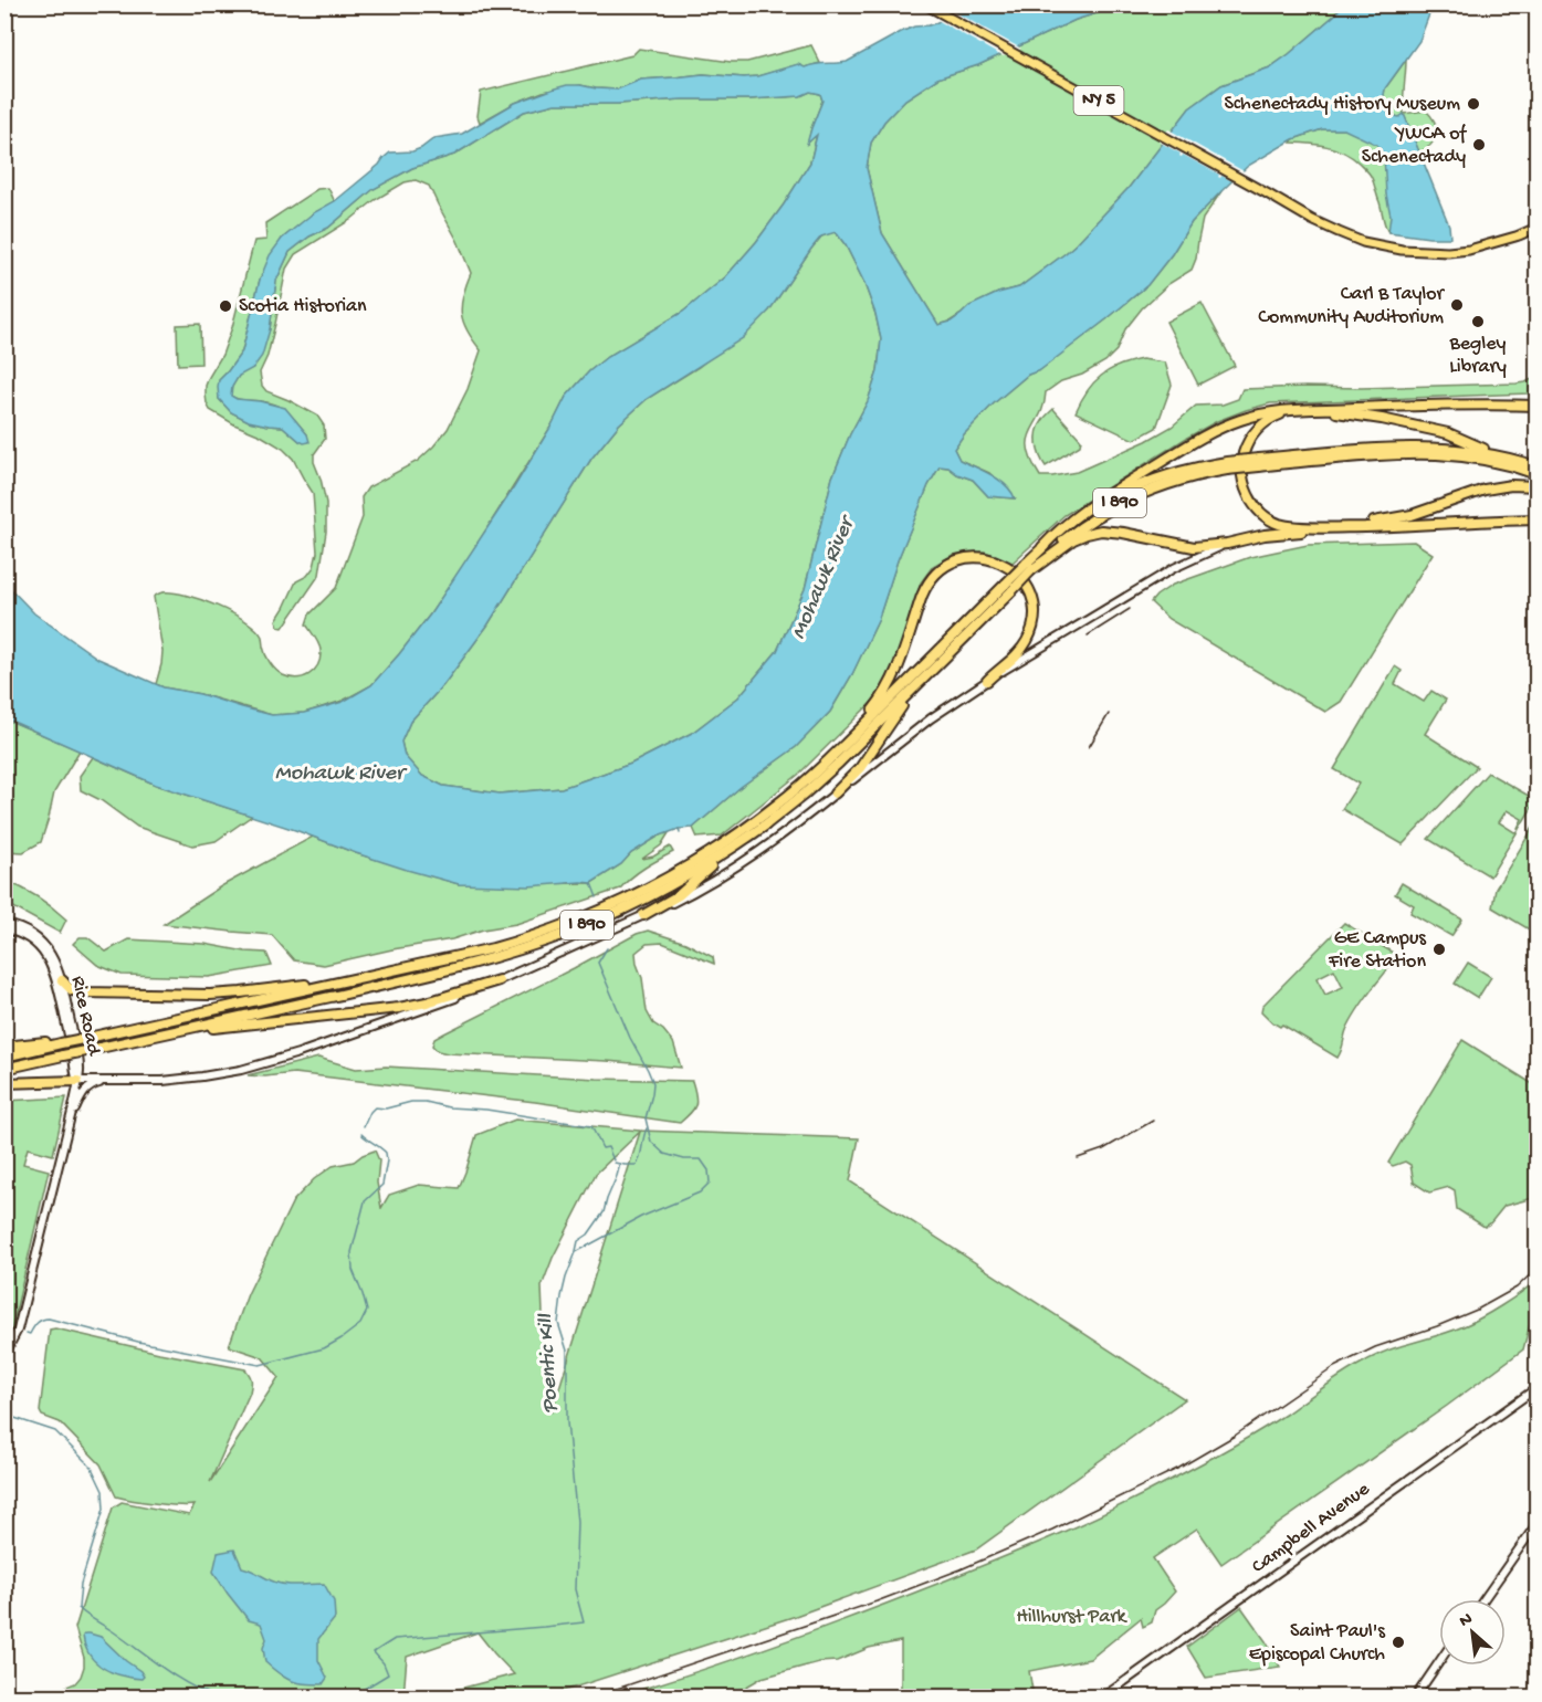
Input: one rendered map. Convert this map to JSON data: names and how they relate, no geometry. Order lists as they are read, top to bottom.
{
  "streets": {
    "highway": ["I 890"],
    "main road": ["NY 5", "Rice Road", "Campbell Avenue"]
  },
  "water": ["Mohawk River", "Poentic Kill"],
  "parks": ["Hillhurst Park"],
  "places": [
    "Schenectady History Museum",
    "YWCA of Schenectady",
    "Carl B Taylor Community Auditorium",
    "Scotia Historian",
    "Begley Library",
    "GE Campus Fire Station",
    "Saint Paul's Episcopal Church"
  ],
  "north": "top left"
}
